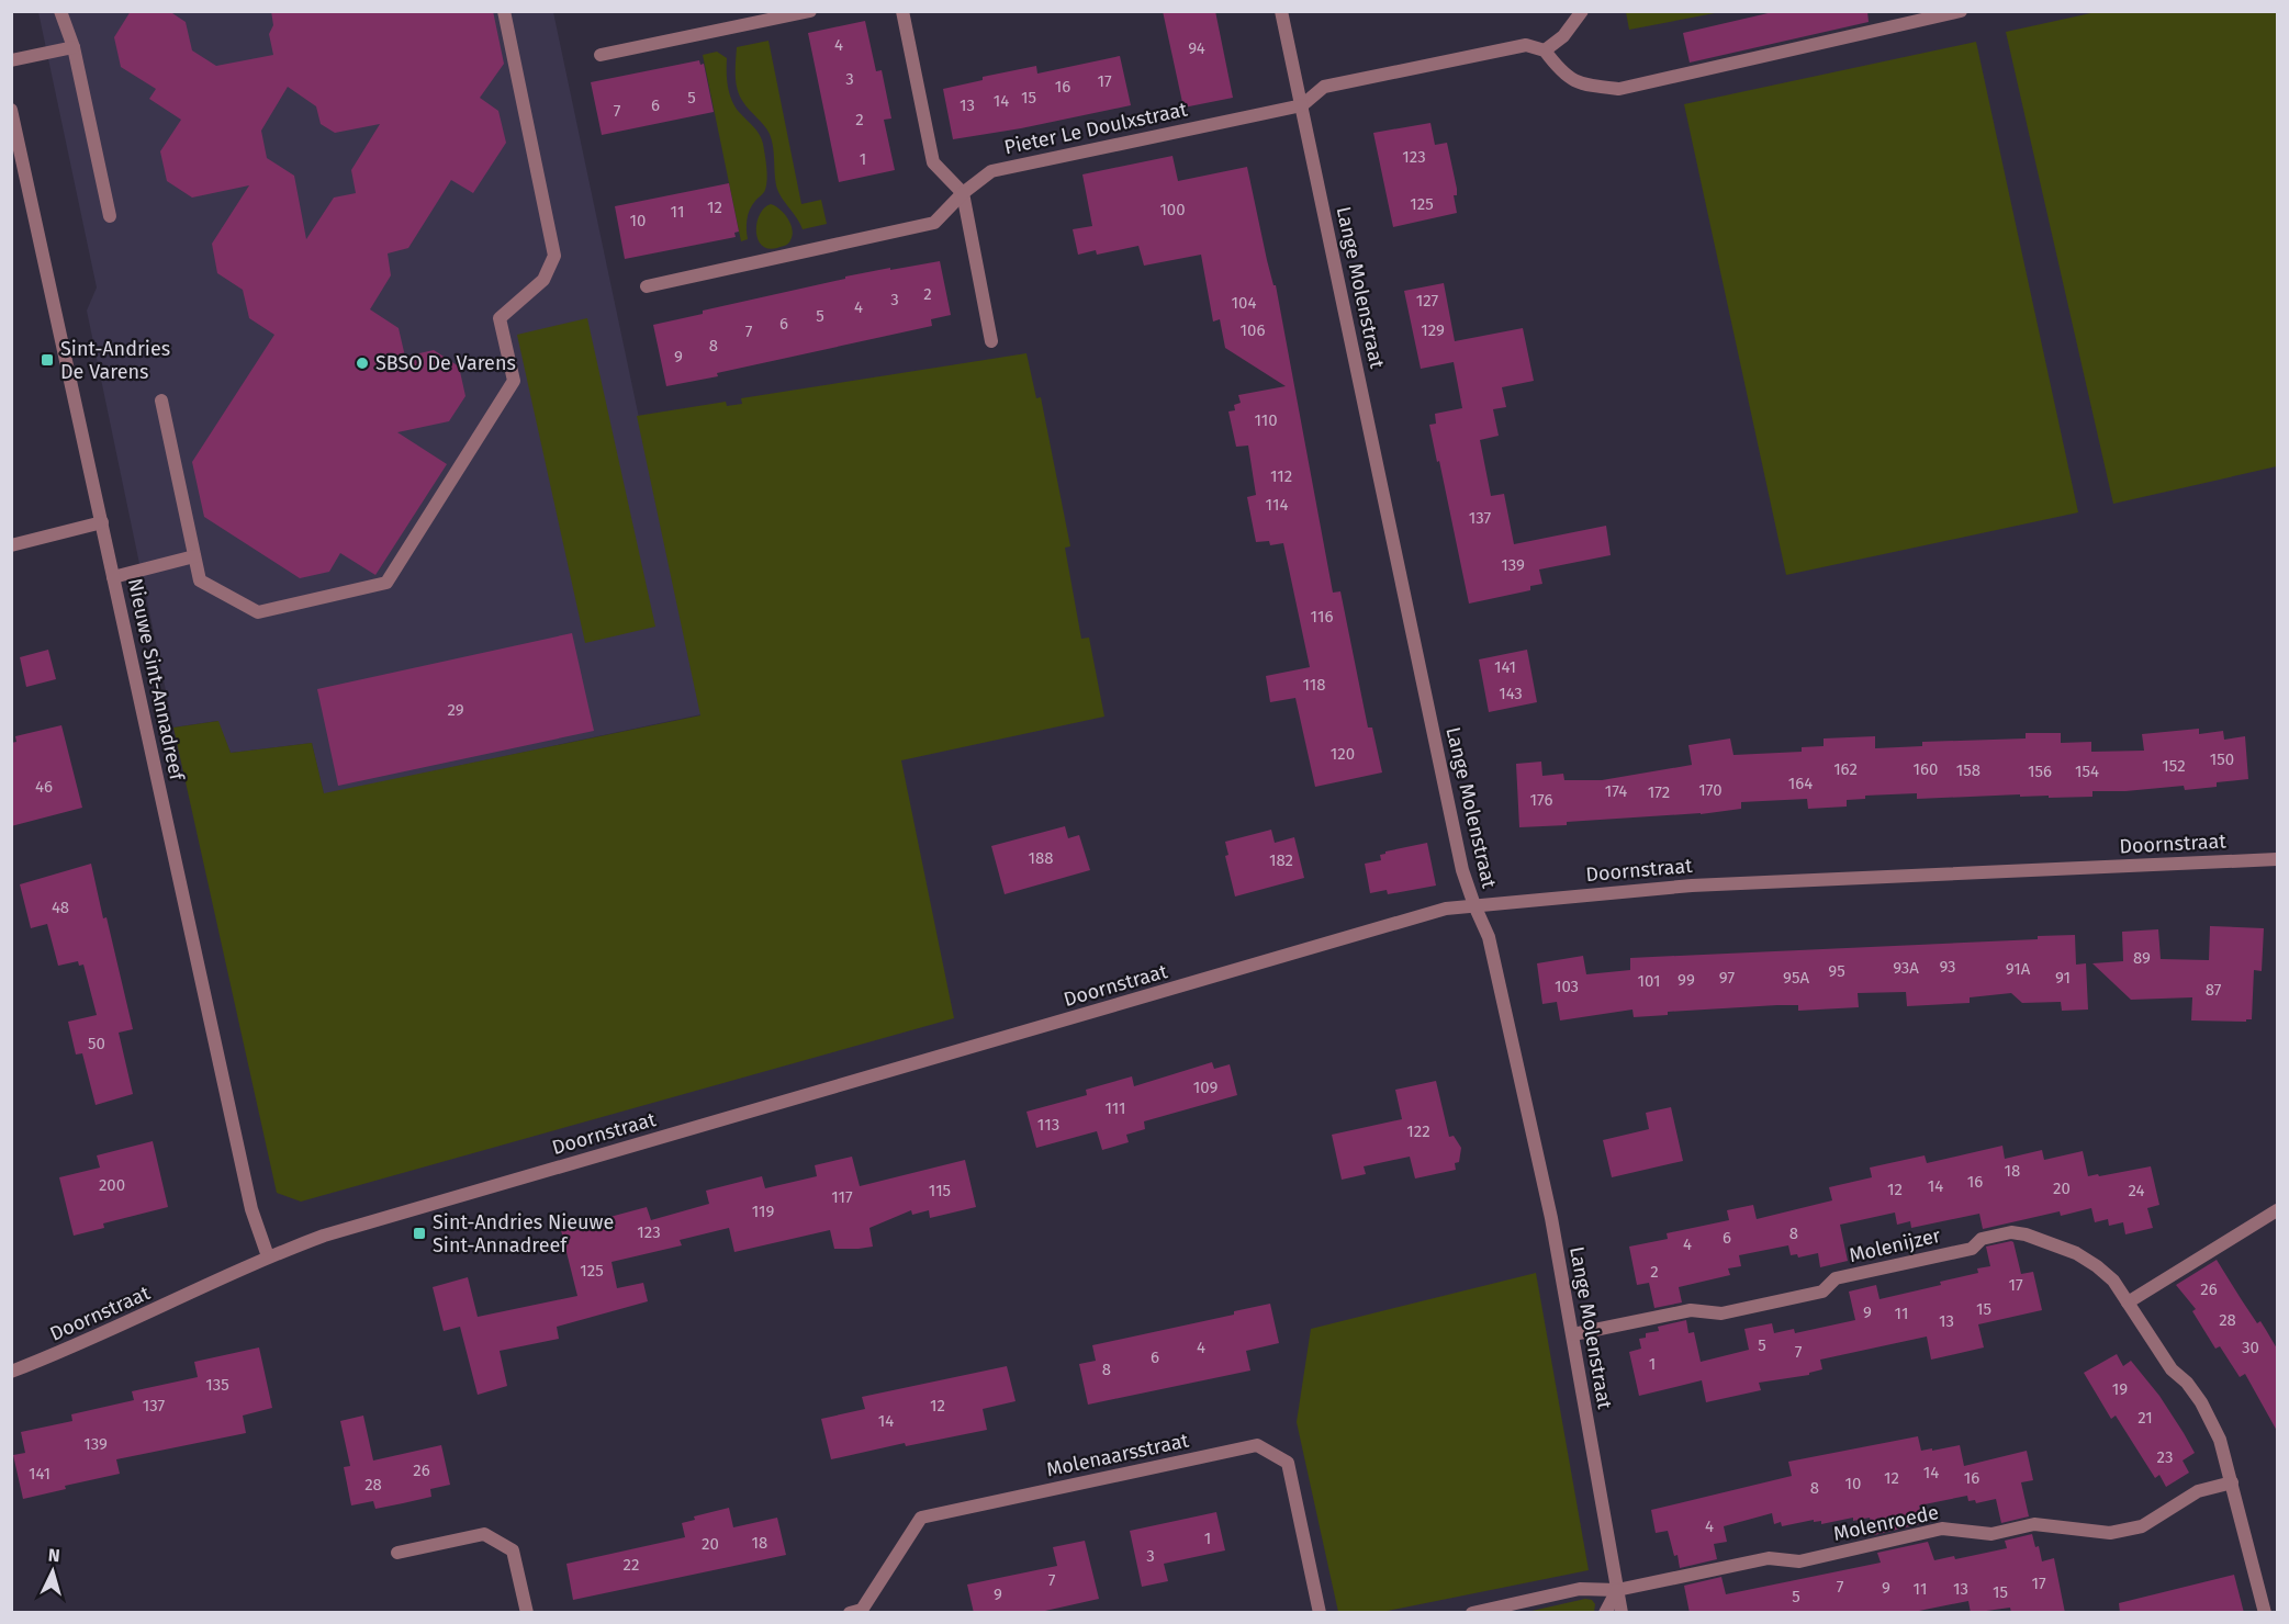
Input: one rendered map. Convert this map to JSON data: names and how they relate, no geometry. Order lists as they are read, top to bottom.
{
  "streets": {
    "street": [
      "Pieter Le Doulxstraat",
      "Lange Molenstraat",
      "Nieuwe Sint-Annadreef",
      "Doornstraat",
      "Molenijzer",
      "Molenaarsstraat",
      "Molenroede"
    ]
  },
  "crossings": [
    ["Pieter Le Doulxstraat", "Lange Molenstraat"],
    ["Lange Molenstraat", "Doornstraat"],
    ["Lange Molenstraat", "Molenijzer"],
    ["Lange Molenstraat", "Molenroede"],
    ["Nieuwe Sint-Annadreef", "Doornstraat"],
    ["Molenijzer", "Molenroede"]
  ],
  "places": {
    "transit": ["Sint-Andries De Varens", "Sint-Andries Nieuwe Sint-Annadreef"],
    "other": ["SBSO De Varens"]
  },
  "house_numbers": [
    "4",
    "94",
    "3",
    "17",
    "16",
    "5",
    "15",
    "14",
    "6",
    "13",
    "7",
    "2",
    "123",
    "1",
    "125",
    "12",
    "100",
    "11",
    "10",
    "2",
    "3",
    "127",
    "104",
    "4",
    "5",
    "6",
    "106",
    "129",
    "7",
    "8",
    "9",
    "110",
    "112",
    "114",
    "137",
    "139",
    "116",
    "141",
    "118",
    "143",
    "29",
    "120",
    "150",
    "152",
    "162",
    "160",
    "158",
    "156",
    "154",
    "164",
    "46",
    "170",
    "174",
    "172",
    "176",
    "188",
    "182",
    "48",
    "89",
    "93",
    "93A",
    "91A",
    "95",
    "97",
    "95A",
    "91",
    "99",
    "101",
    "103",
    "87",
    "50",
    "109",
    "111",
    "113",
    "122",
    "18",
    "16",
    "200",
    "14",
    "20",
    "12",
    "115",
    "24",
    "117",
    "119",
    "123",
    "8",
    "6",
    "4",
    "125",
    "2",
    "17",
    "26",
    "15",
    "9",
    "11",
    "28",
    "13",
    "5",
    "4",
    "30",
    "7",
    "6",
    "1",
    "8",
    "135",
    "19",
    "137",
    "12",
    "21",
    "14",
    "139",
    "23",
    "26",
    "14",
    "141",
    "12",
    "16",
    "10",
    "28",
    "8",
    "4",
    "1",
    "18",
    "20",
    "3",
    "22",
    "7",
    "17",
    "7",
    "9",
    "11",
    "13",
    "15",
    "9",
    "5"
  ],
  "north": "top"
}
